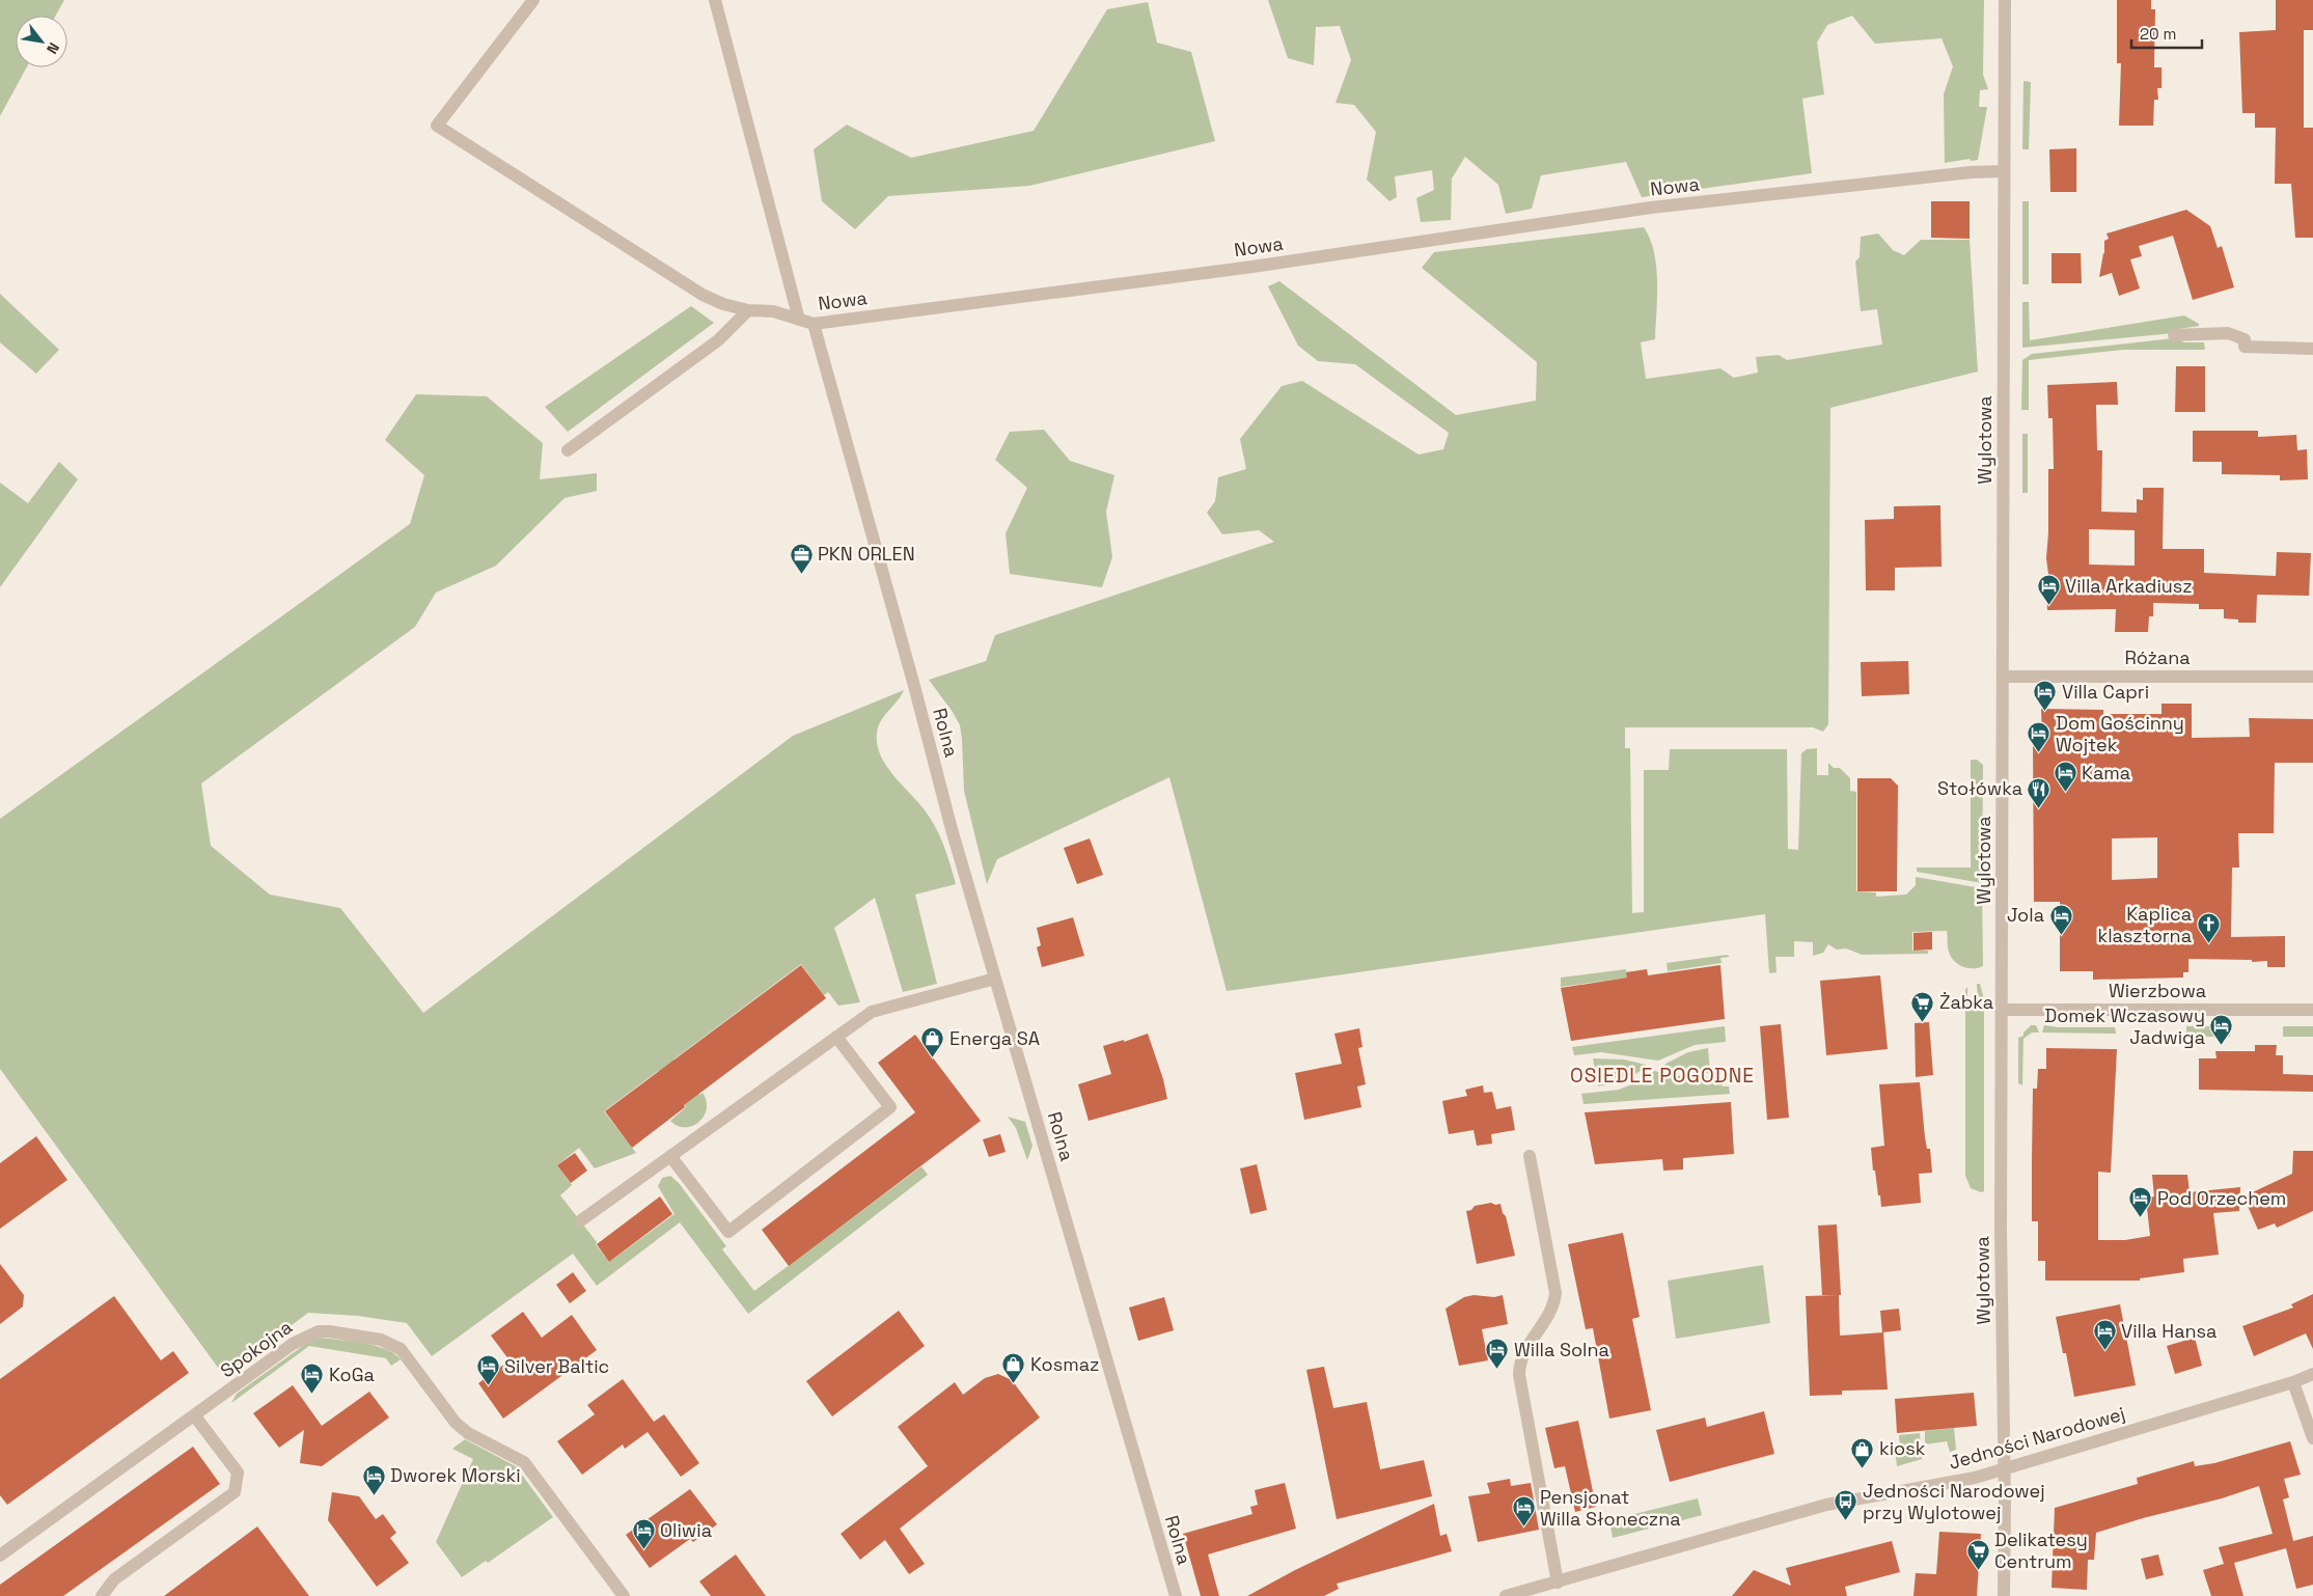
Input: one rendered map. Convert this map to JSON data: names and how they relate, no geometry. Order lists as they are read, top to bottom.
{
  "streets": {
    "street": [
      "Nowa",
      "Wylotowa",
      "Różana",
      "Rolna",
      "Wierzbowa",
      "Spokojna",
      "Jedności Narodowej"
    ]
  },
  "crossings": [
    ["Nowa", "Wylotowa"],
    ["Nowa", "Rolna"],
    ["Wylotowa", "Różana"],
    ["Wylotowa", "Wierzbowa"],
    ["Wylotowa", "Jedności Narodowej"]
  ],
  "districts": ["OSIEDLE POGODNE"],
  "places": {
    "office": ["PKN ORLEN"],
    "hotel": [
      "Villa Arkadiusz",
      "Villa Capri",
      "Dom Gościnny Wojtek",
      "Kama",
      "Jola",
      "Domek Wczasowy Jadwiga",
      "Pod Orzechem",
      "Villa Hansa",
      "Willa Solna",
      "Silver Baltic",
      "KoGa",
      "Dworek Morski",
      "Pensjonat Willa Słoneczna",
      "Oliwia"
    ],
    "restaurant": ["Stołówka"],
    "church": ["Kaplica klasztorna"],
    "supermarket": ["Żabka", "Delikatesy Centrum"],
    "shop": ["Energa SA", "Kosmaz", "kiosk"],
    "bus stop": ["Jedności Narodowej przy Wylotowej"]
  },
  "scale_bar": "20 m",
  "north": "bottom right"
}
